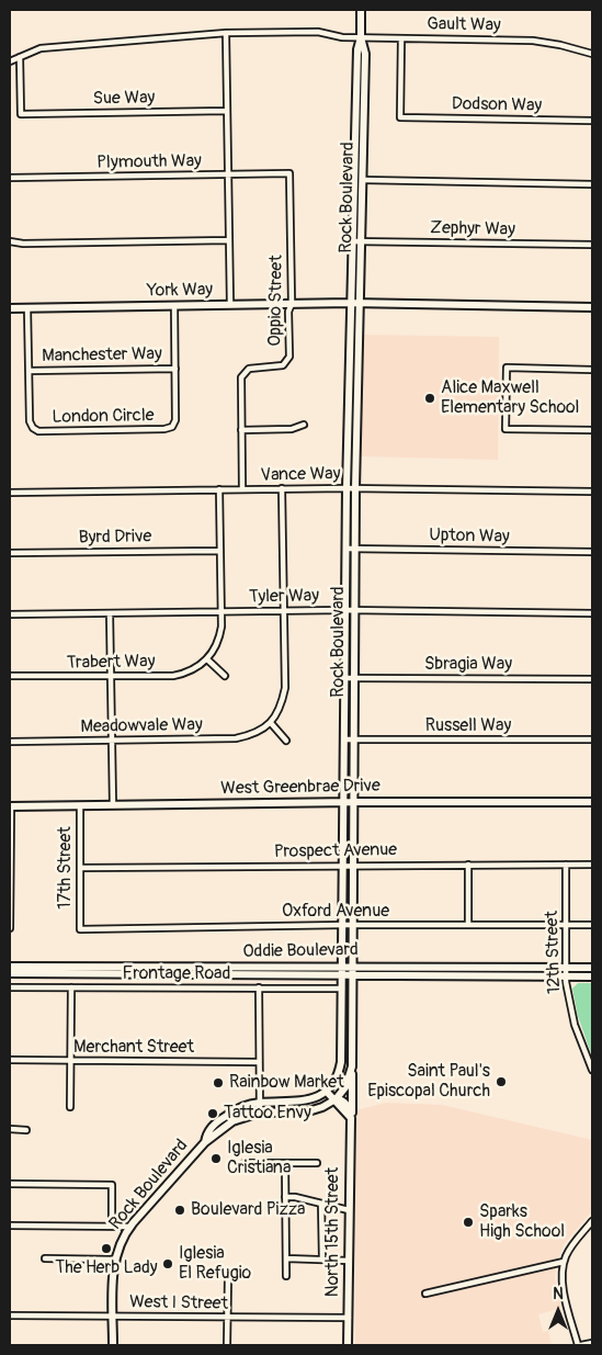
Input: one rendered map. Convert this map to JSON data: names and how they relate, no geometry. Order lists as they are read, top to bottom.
{
  "streets": {
    "main road": [
      "Rock Boulevard",
      "York Way",
      "West Greenbrae Drive",
      "Oddie Boulevard",
      "North 15th Street"
    ],
    "street": [
      "Gault Way",
      "Sue Way",
      "Dodson Way",
      "Plymouth Way",
      "Zephyr Way",
      "Oppio Street",
      "Manchester Way",
      "London Circle",
      "Vance Way",
      "Upton Way",
      "Byrd Drive",
      "Tyler Way",
      "Trabert Way",
      "Sbragia Way",
      "Meadowvale Way",
      "Russell Way",
      "Prospect Avenue",
      "17th Street",
      "Oxford Avenue",
      "12th Street",
      "Frontage Road",
      "Merchant Street",
      "West I Street"
    ]
  },
  "crossings": [
    ["Gault Way", "Sue Way"],
    ["Gault Way", "Dodson Way"],
    ["Gault Way", "Rock Boulevard"],
    ["Plymouth Way", "Oppio Street"],
    ["Rock Boulevard", "Zephyr Way"],
    ["Rock Boulevard", "York Way"],
    ["Rock Boulevard", "Vance Way"],
    ["Rock Boulevard", "Upton Way"],
    ["Rock Boulevard", "Tyler Way"],
    ["Rock Boulevard", "Sbragia Way"],
    ["Rock Boulevard", "Russell Way"],
    ["Rock Boulevard", "West Greenbrae Drive"],
    ["Rock Boulevard", "Prospect Avenue"],
    ["Rock Boulevard", "Oxford Avenue"],
    ["Rock Boulevard", "Oddie Boulevard"],
    ["Rock Boulevard", "Frontage Road"],
    ["Rock Boulevard", "North 15th Street"],
    ["Rock Boulevard", "West I Street"],
    ["York Way", "Oppio Street"],
    ["York Way", "London Circle"],
    ["Oppio Street", "Vance Way"],
    ["Manchester Way", "London Circle"],
    ["West Greenbrae Drive", "17th Street"],
    ["Prospect Avenue", "17th Street"],
    ["Prospect Avenue", "12th Street"],
    ["17th Street", "Oxford Avenue"],
    ["Oxford Avenue", "12th Street"],
    ["Oddie Boulevard", "12th Street"],
    ["North 15th Street", "West I Street"]
  ],
  "places": [
    "Alice Maxwell Elementary School",
    "Saint Paul's Episcopal Church",
    "Rainbow Market",
    "Tattoo Envy",
    "Iglesia Cristiana",
    "Boulevard Pizza",
    "Sparks High School",
    "The Herb Lady",
    "Iglesia El Refugio"
  ],
  "north": "top"
}
